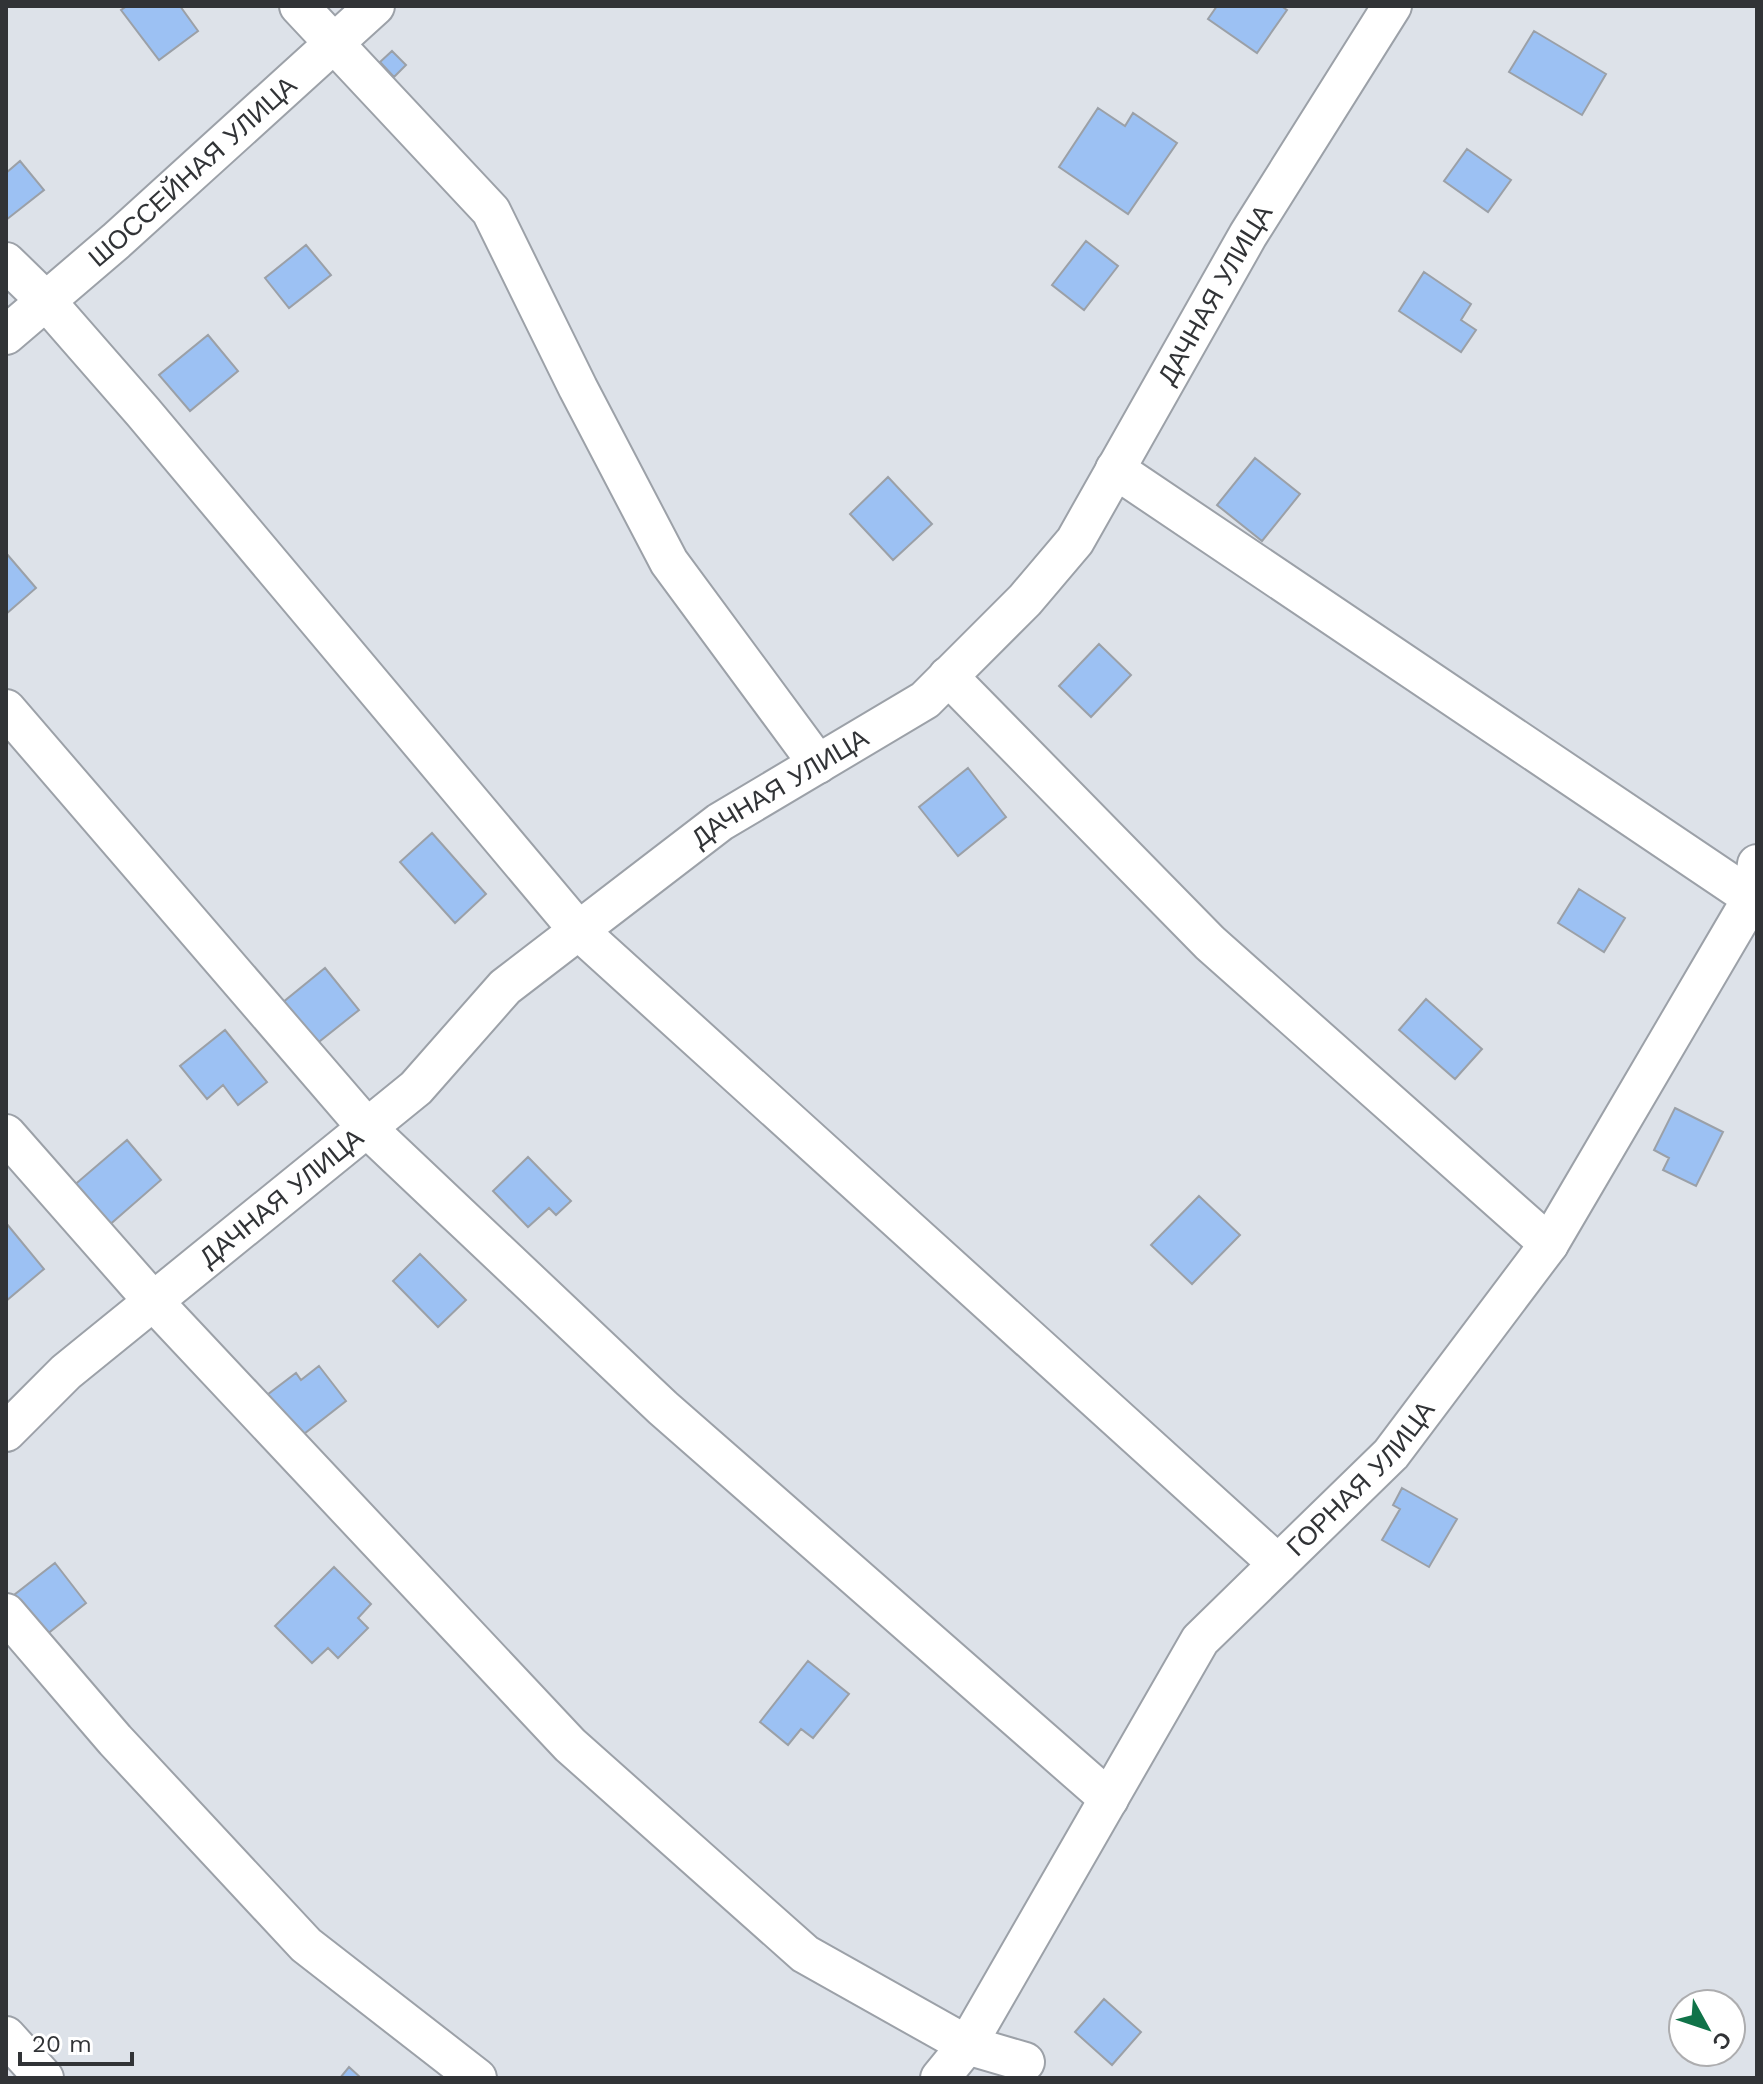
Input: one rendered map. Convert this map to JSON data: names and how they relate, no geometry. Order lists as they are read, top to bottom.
{
  "streets": {
    "street": ["ШОССЕЙНАЯ УЛИЦА", "ДАЧНАЯ УЛИЦА", "ГОРНАЯ УЛИЦА"]
  },
  "scale_bar": "20 m",
  "north": "bottom right"
}
